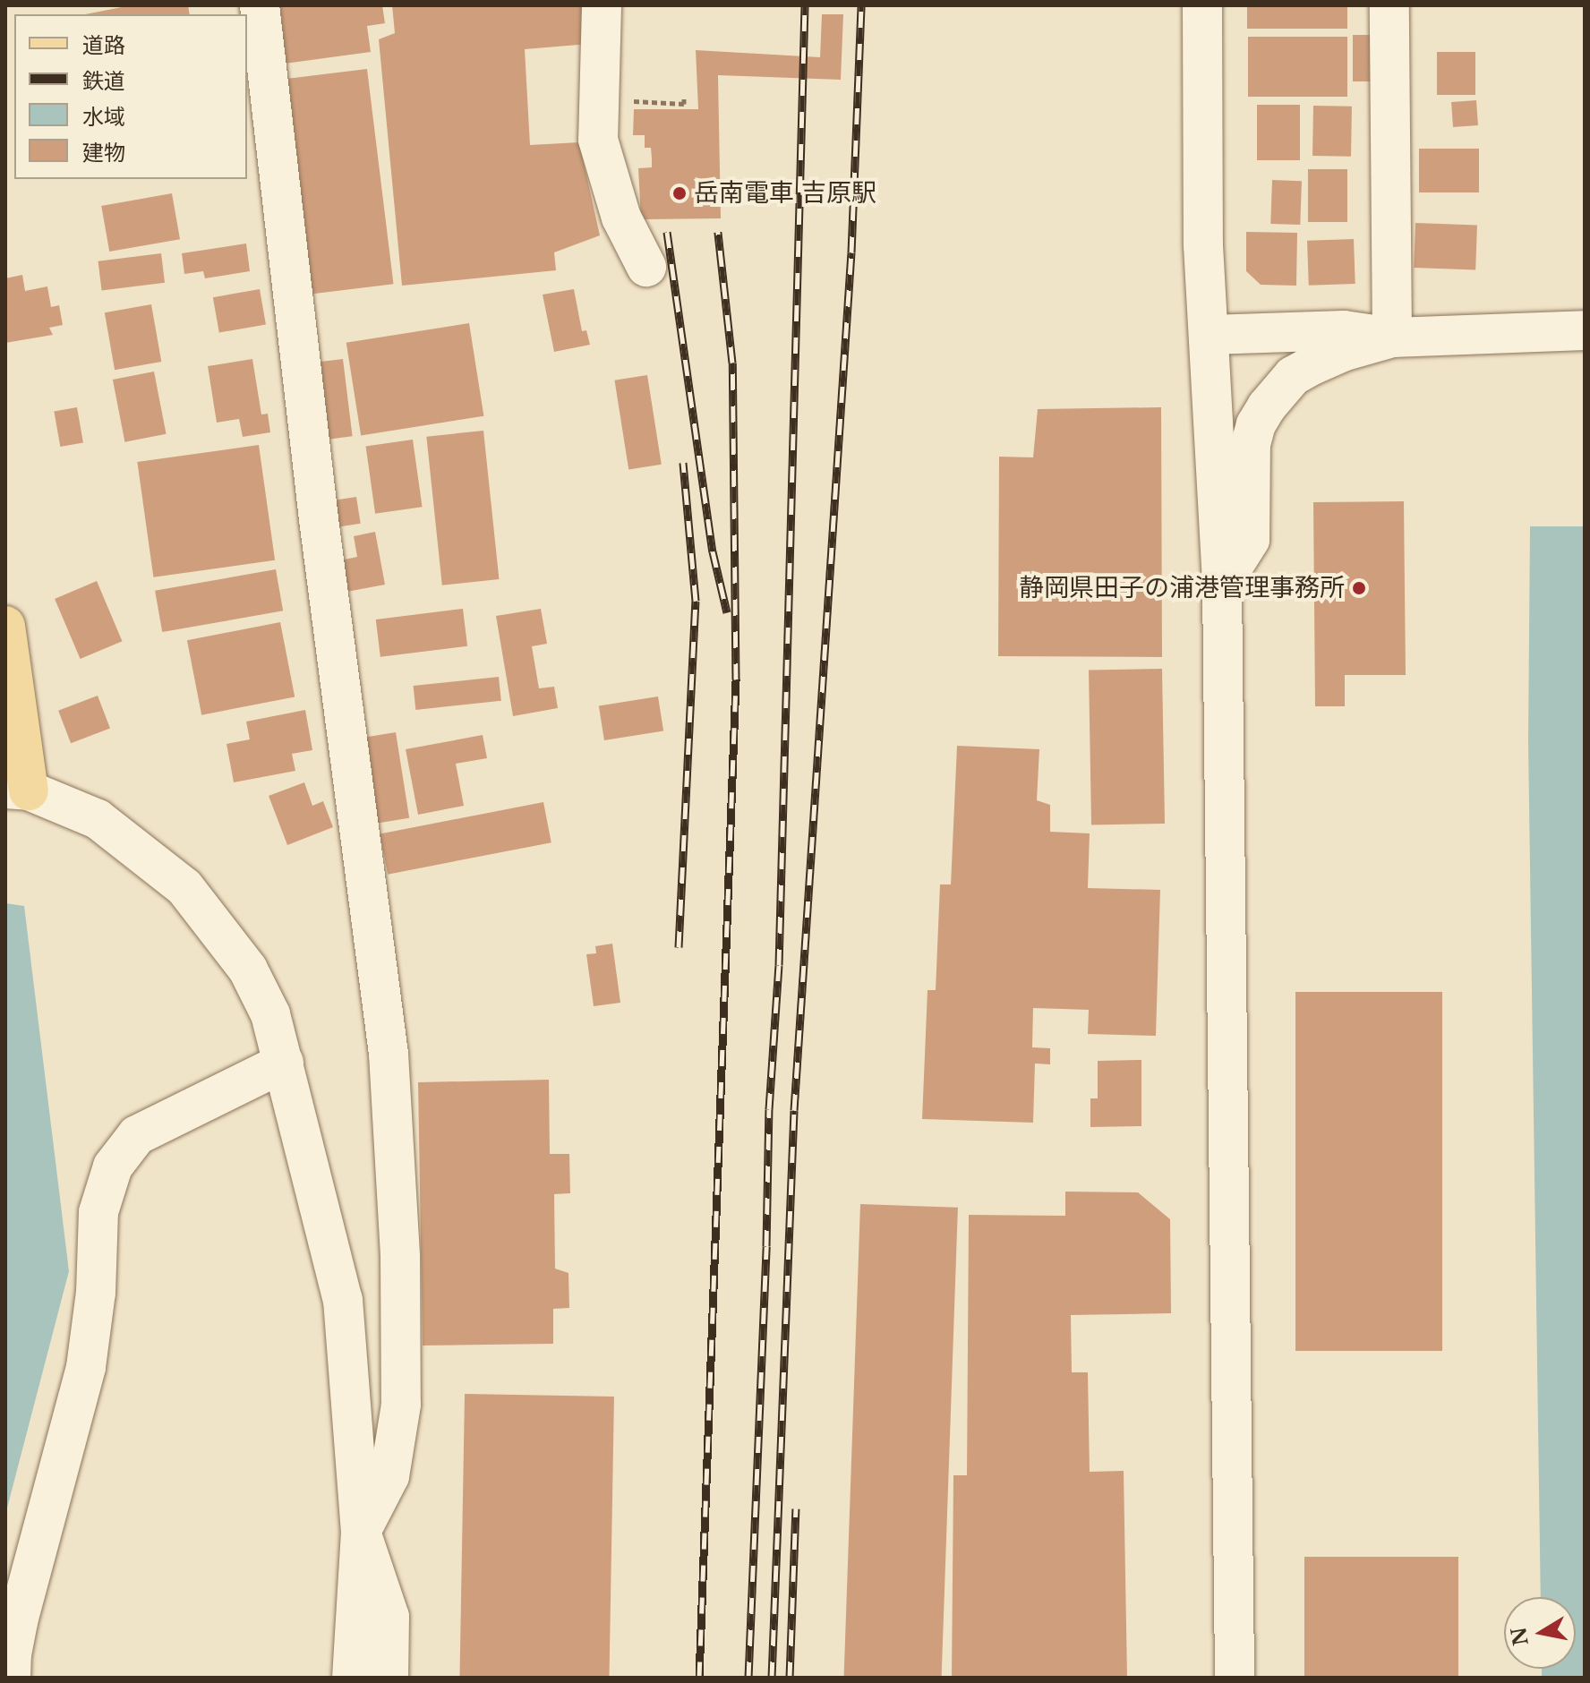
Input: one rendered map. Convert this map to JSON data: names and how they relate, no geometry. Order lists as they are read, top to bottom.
{
  "places": ["岳南電車 吉原駅", "静岡県田子の浦港管理事務所"],
  "legend": [
    "道路",
    "鉄道",
    "水域",
    "建物"
  ],
  "north": "left"
}
